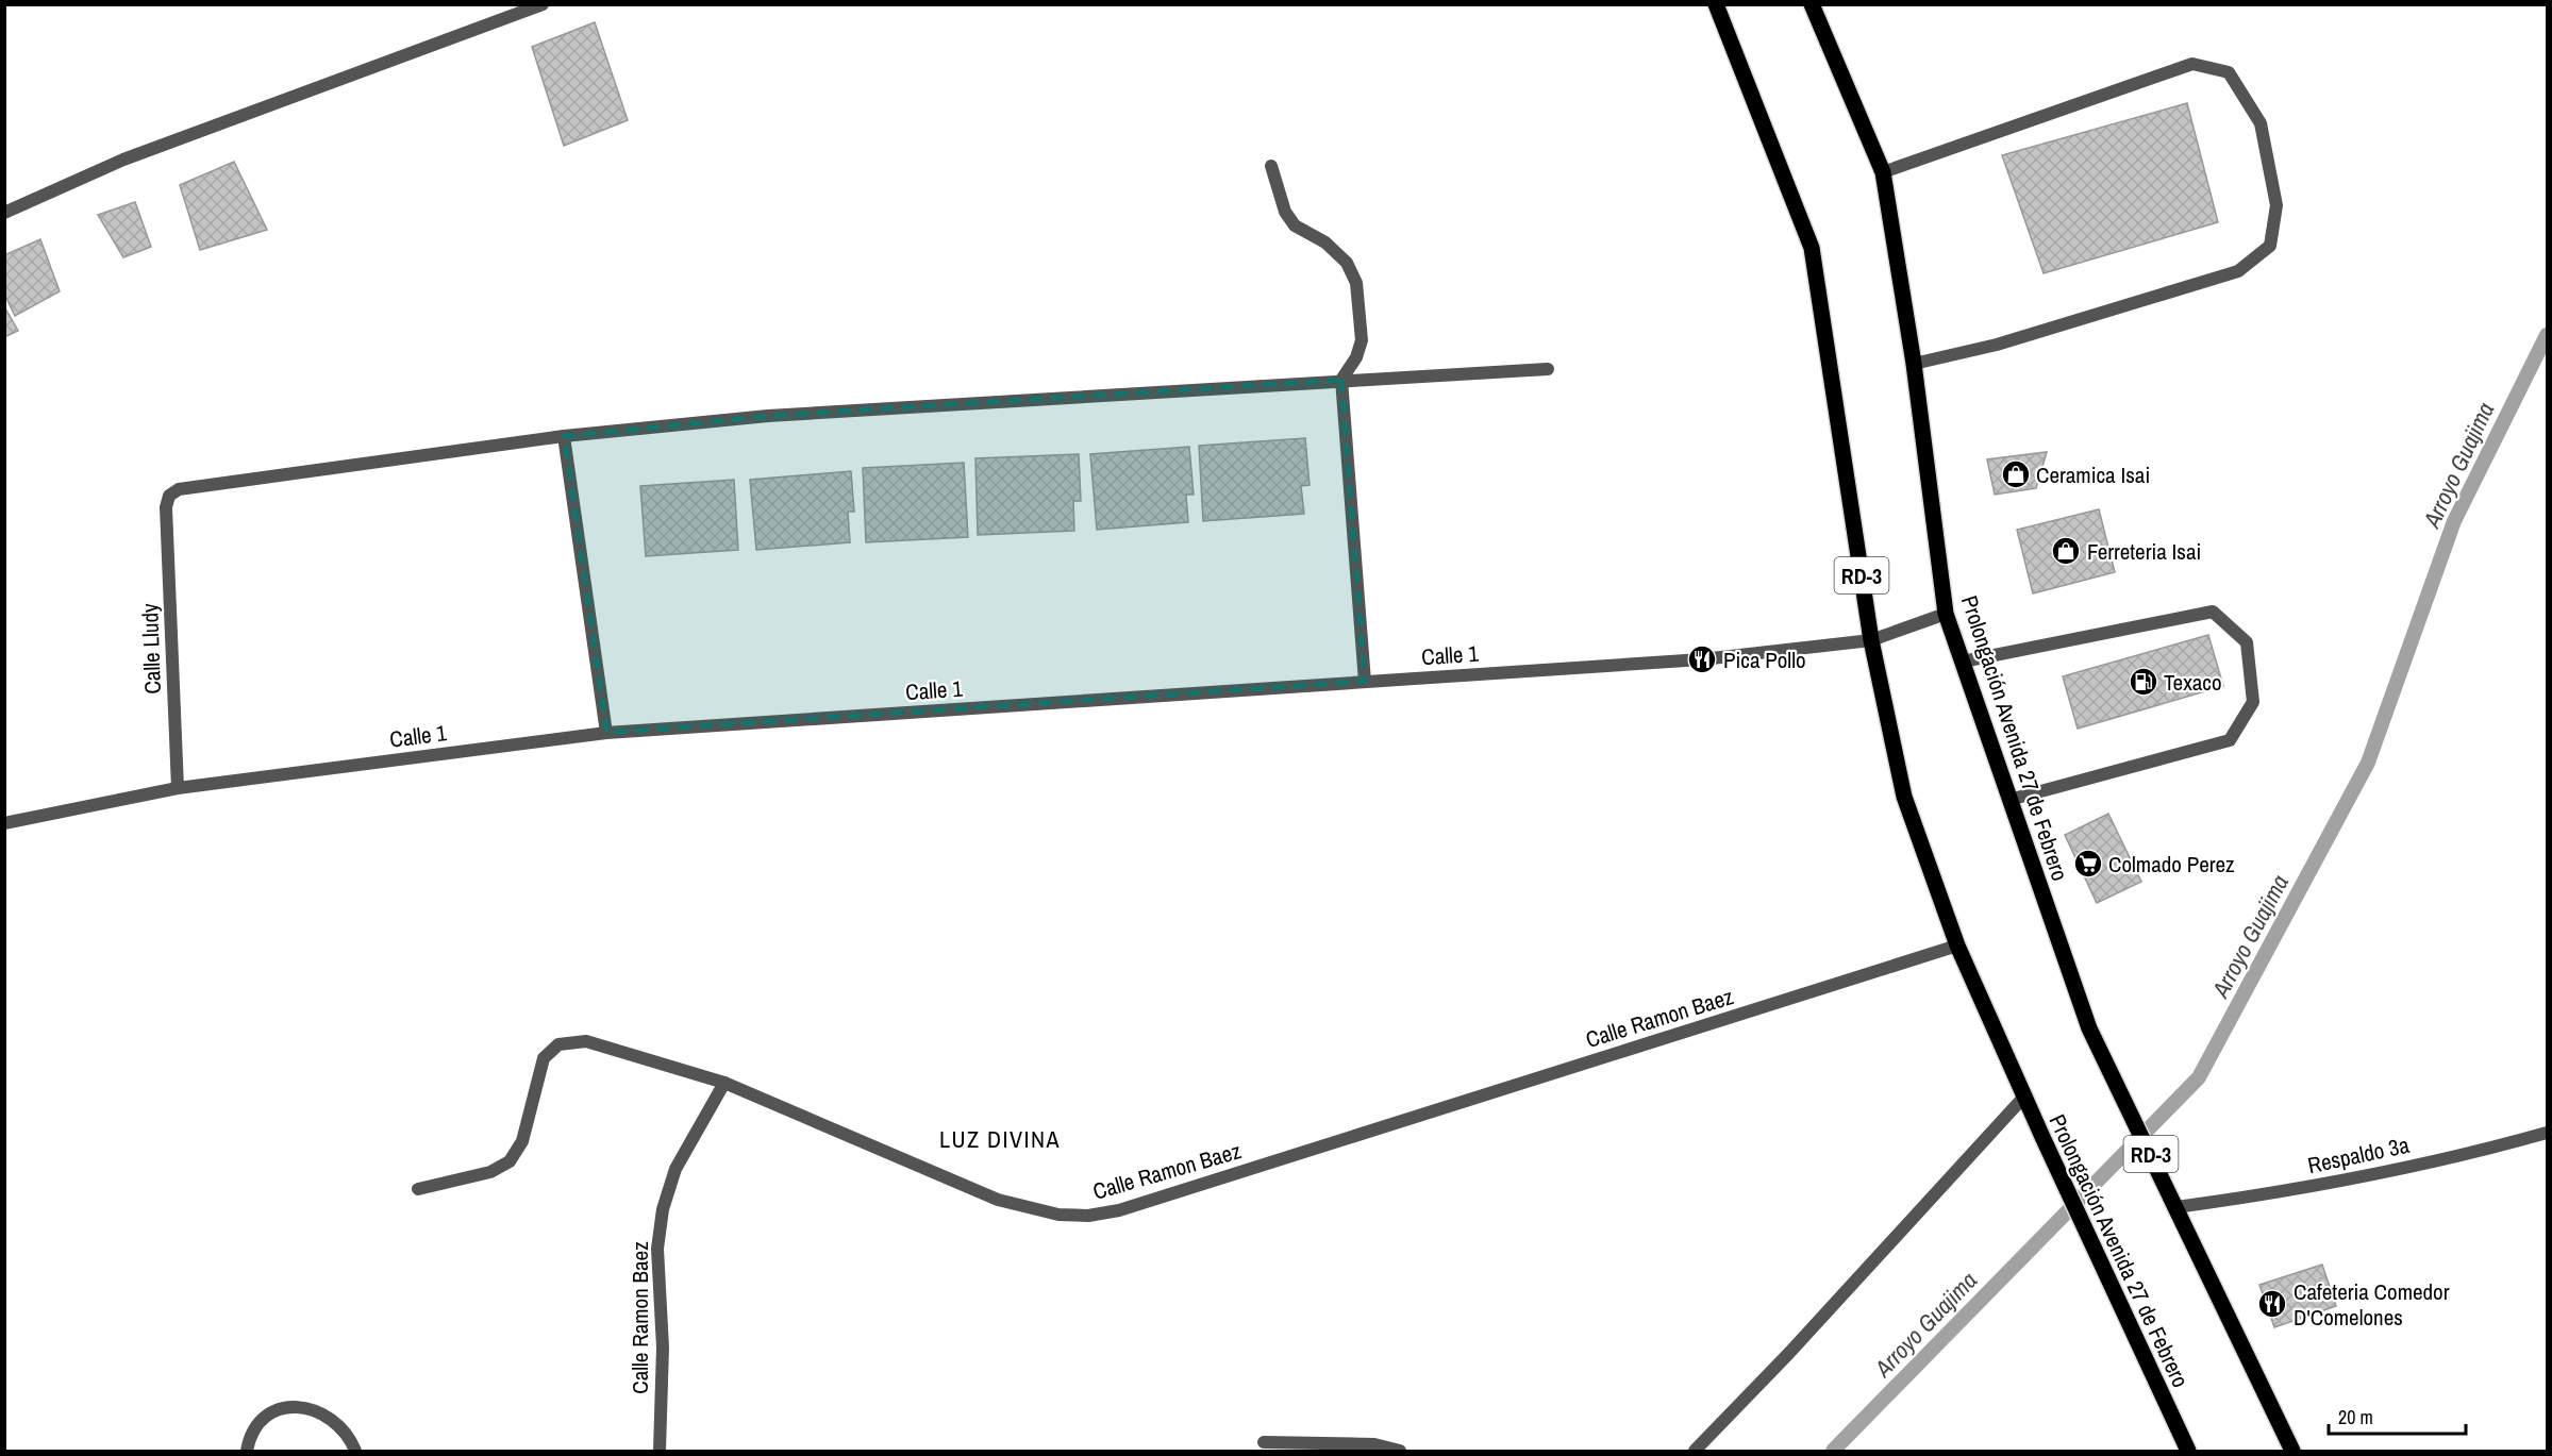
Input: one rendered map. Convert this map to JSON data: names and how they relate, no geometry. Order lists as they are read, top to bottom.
{
  "streets": {
    "main road": ["RD-3", "Prolongación Avenida 27 de Febrero"],
    "street": [
      "Calle Lludy",
      "Calle 1",
      "Calle Ramon Baez",
      "Respaldo 3a"
    ]
  },
  "crossings": [
    ["Calle Lludy", "Calle 1"],
    ["Calle 1", "Prolongación Avenida 27 de Febrero"],
    ["Prolongación Avenida 27 de Febrero", "Calle Ramon Baez"],
    ["Prolongación Avenida 27 de Febrero", "Respaldo 3a"]
  ],
  "districts": ["LUZ DIVINA"],
  "water": ["Arroyo Guajima"],
  "places": {
    "shop": ["Ceramica Isai", "Ferreteria Isai"],
    "restaurant": ["Pica Pollo", "Cafeteria Comedor D'Comelones"],
    "fuel station": ["Texaco"],
    "supermarket": ["Colmado Perez"]
  },
  "scale_bar": "20 m"
}
